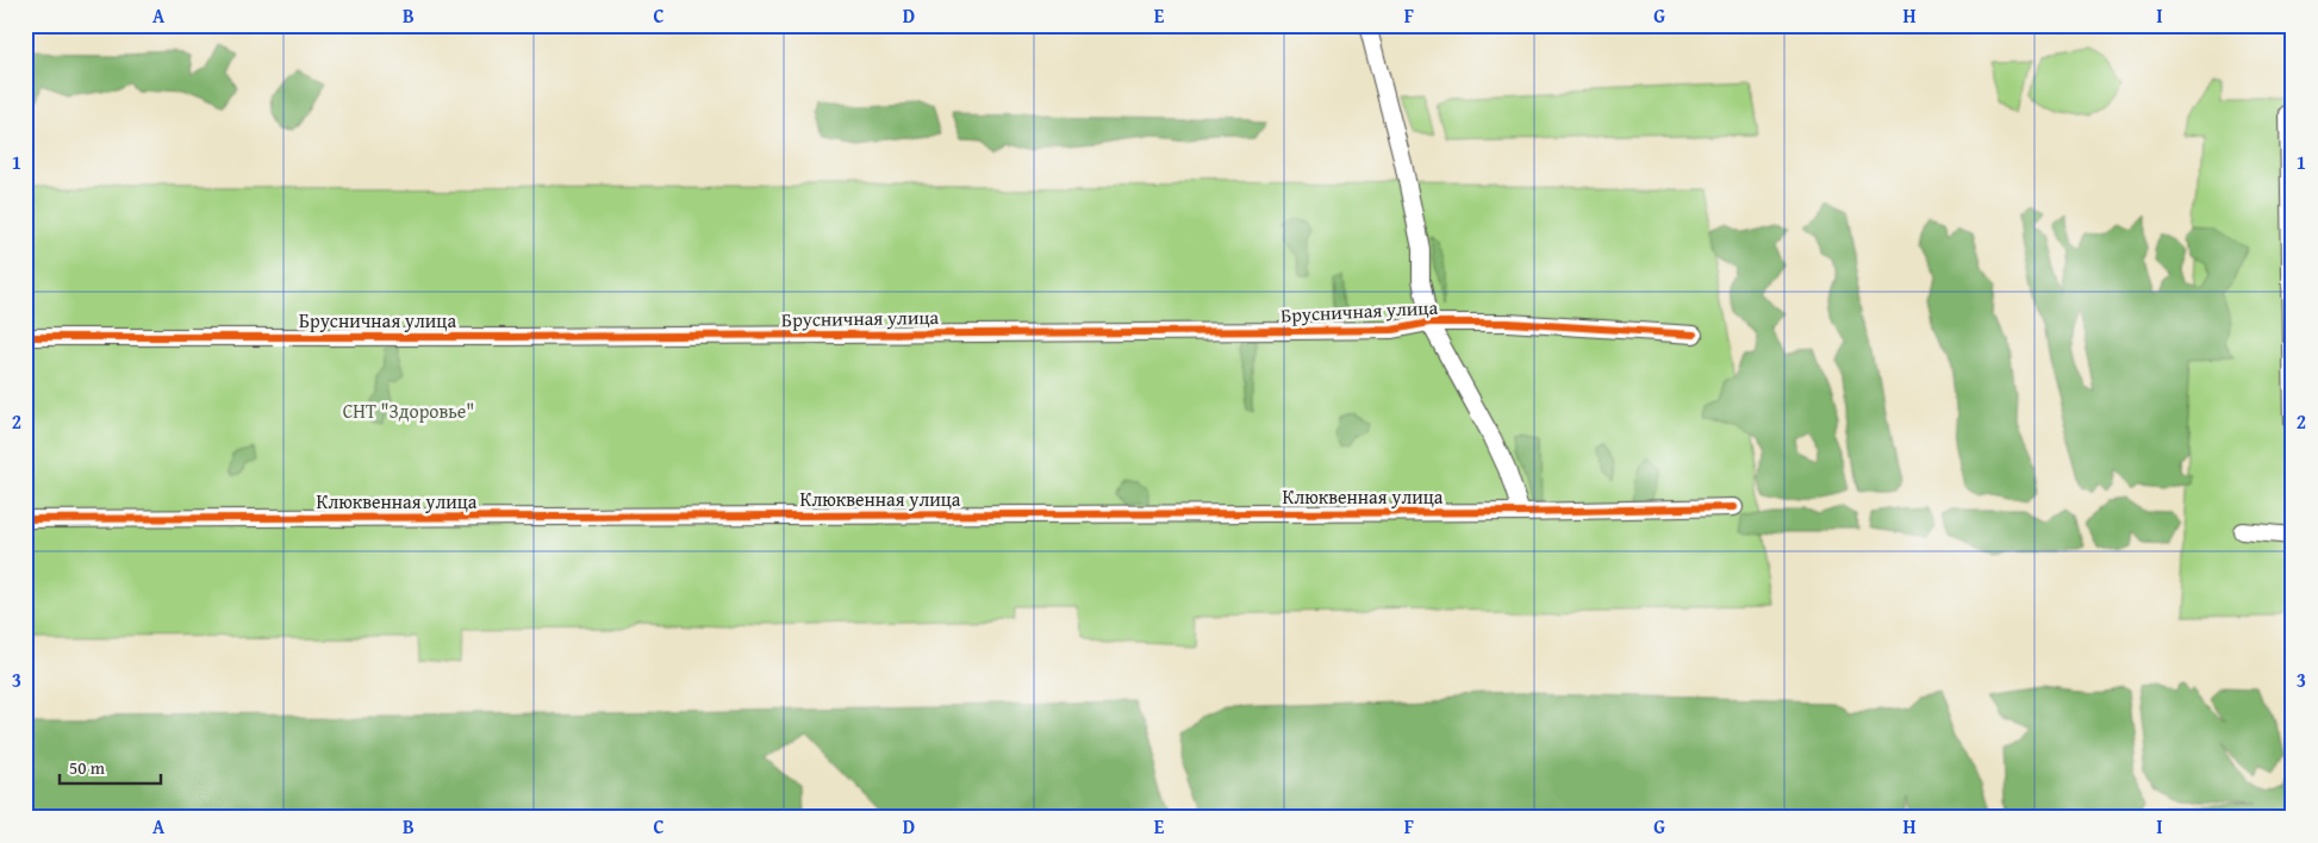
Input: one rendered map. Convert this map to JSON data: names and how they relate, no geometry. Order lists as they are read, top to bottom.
{
  "streets": {
    "street": ["Брусничная улица", "Клюквенная улица"]
  },
  "parks": ["СНТ \"Здоровье\""],
  "scale_bar": "50 m",
  "grid": {
    "columns": [
      "A",
      "B",
      "C",
      "D",
      "E",
      "F",
      "G",
      "H",
      "I"
    ],
    "rows": ["1", "2", "3"]
  }
}
